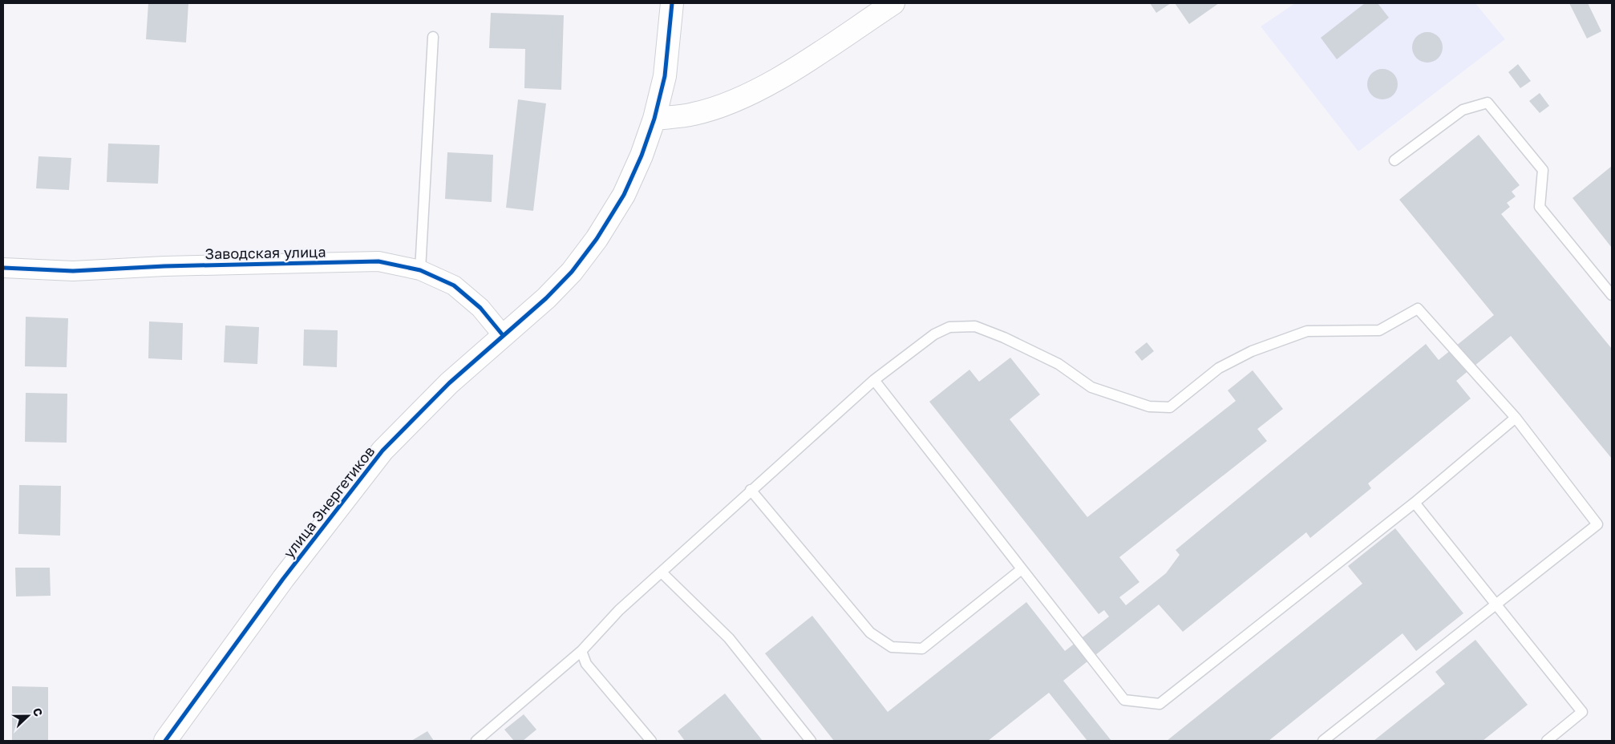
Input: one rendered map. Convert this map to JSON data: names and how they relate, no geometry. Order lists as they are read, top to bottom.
{
  "streets": {
    "street": ["Заводская улица", "улица Энергетиков"]
  },
  "crossings": [
    ["Заводская улица", "улица Энергетиков"]
  ],
  "north": "right"
}
